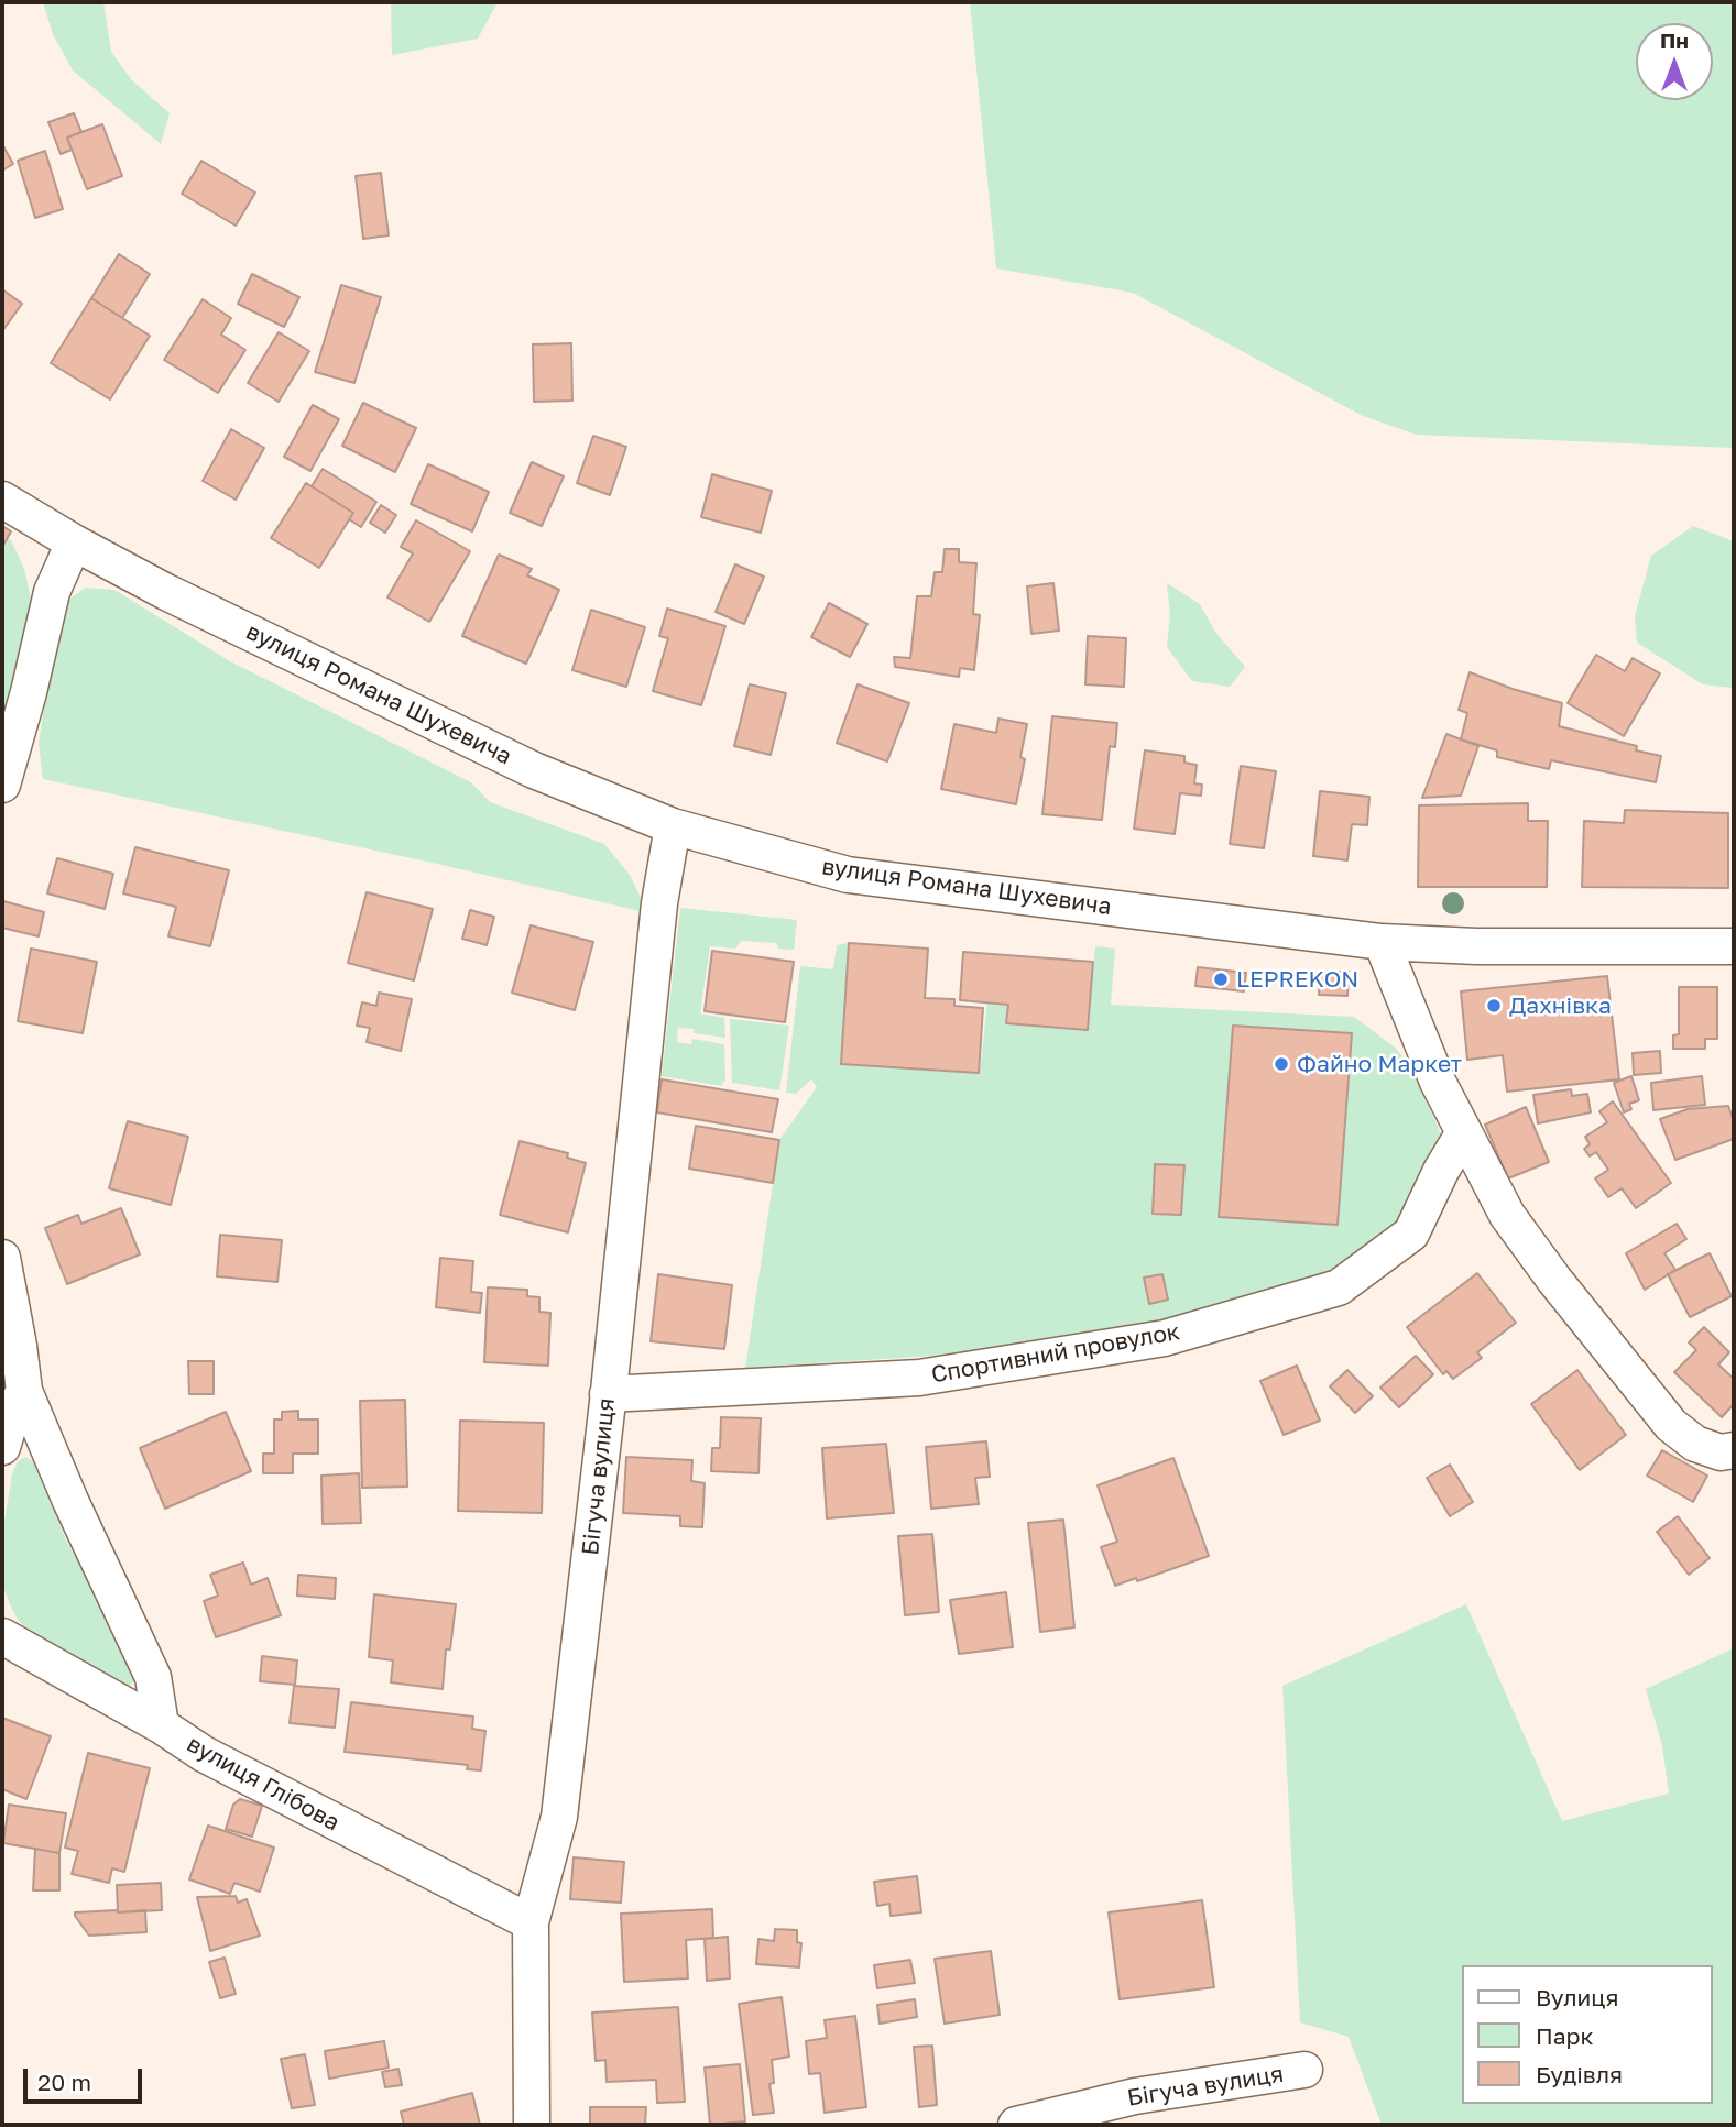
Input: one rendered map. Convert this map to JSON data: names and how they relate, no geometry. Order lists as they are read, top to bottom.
{
  "streets": {
    "street": [
      "вулиця Романа Шухевича",
      "Спортивний провулок",
      "Бігуча вулиця",
      "вулиця Глібова"
    ]
  },
  "crossings": [
    ["вулиця Романа Шухевича", "Бігуча вулиця"],
    ["Спортивний провулок", "Бігуча вулиця"],
    ["Бігуча вулиця", "вулиця Глібова"]
  ],
  "places": ["LEPREKON", "Дахнівка", "Файно Маркет"],
  "legend": ["Вулиця", "Парк", "Будівля"],
  "scale_bar": "20 m",
  "north": "top"
}
